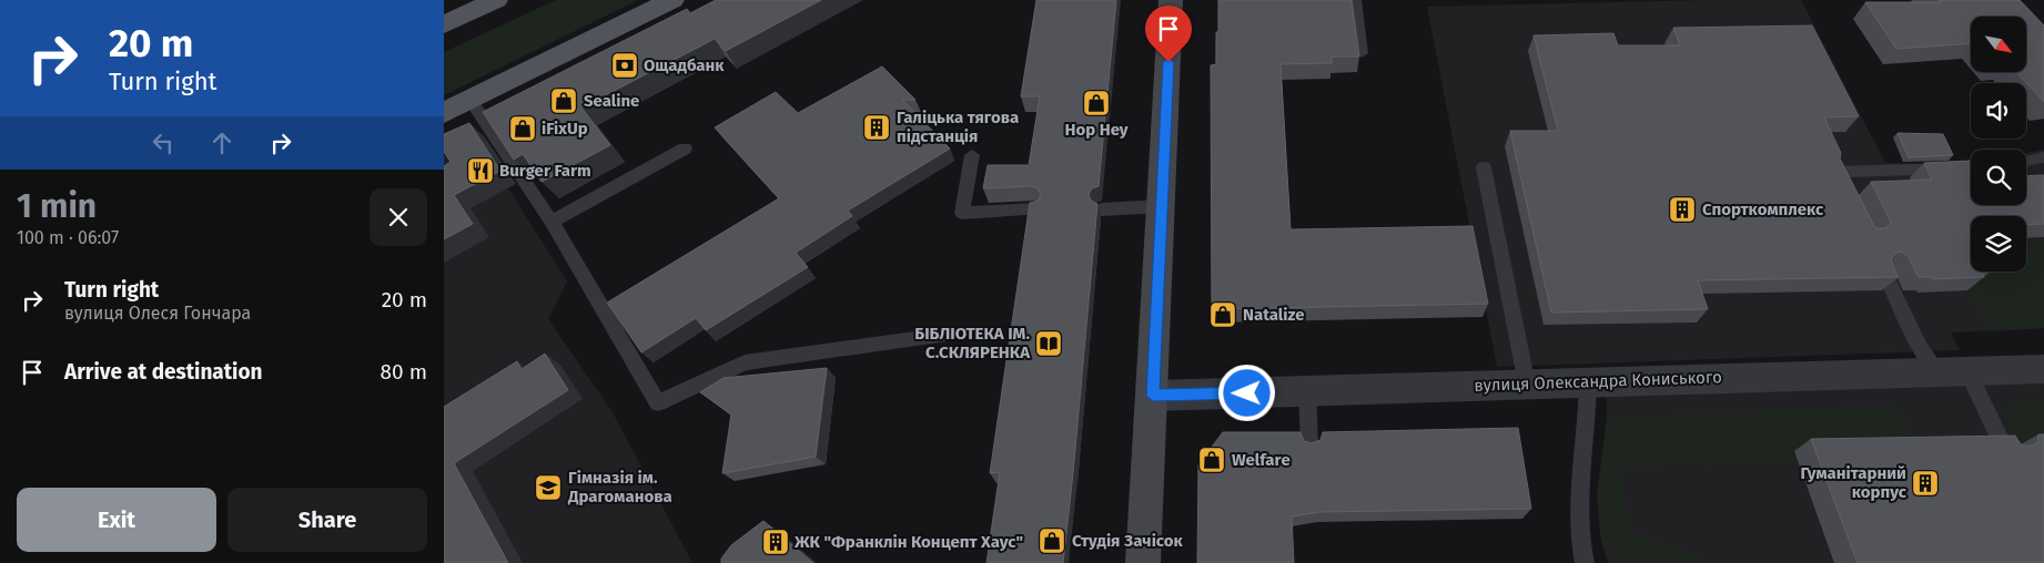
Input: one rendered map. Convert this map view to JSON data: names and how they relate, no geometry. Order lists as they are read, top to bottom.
{
  "streets": {
    "street": ["вулиця Олександра Кониського"]
  },
  "places": {
    "bank": ["Ощадбанк"],
    "shop": [
      "Sealine",
      "Hop Hey",
      "iFixUp",
      "Natalize",
      "Welfarе",
      "Студія Зачісок"
    ],
    "building": [
      "Галiцька тягова пiдстанцiя",
      "Спорткомплекс",
      "Гуманітарний корпус",
      "ЖК \"Франклін Концепт Хаус\""
    ],
    "restaurant": ["Burger Farm"],
    "library": ["БІБЛІОТЕКА ІМ. С.СКЛЯРЕНКА"],
    "school or university": ["Гімназія ім. Драгоманова"]
  },
  "north": "bottom right",
  "page": {
    "turn": ["20 m", "Turn right"],
    "heading": ["1 min", "100 m · 06:07"],
    "list": [
      {
        "name": "Turn right",
        "note": "вулиця Олеся Гончара",
        "value": "20 m"
      },
      {
        "name": "Arrive at destination",
        "value": "80 m"
      }
    ],
    "buttons": ["Exit", "Share"]
  }
}
